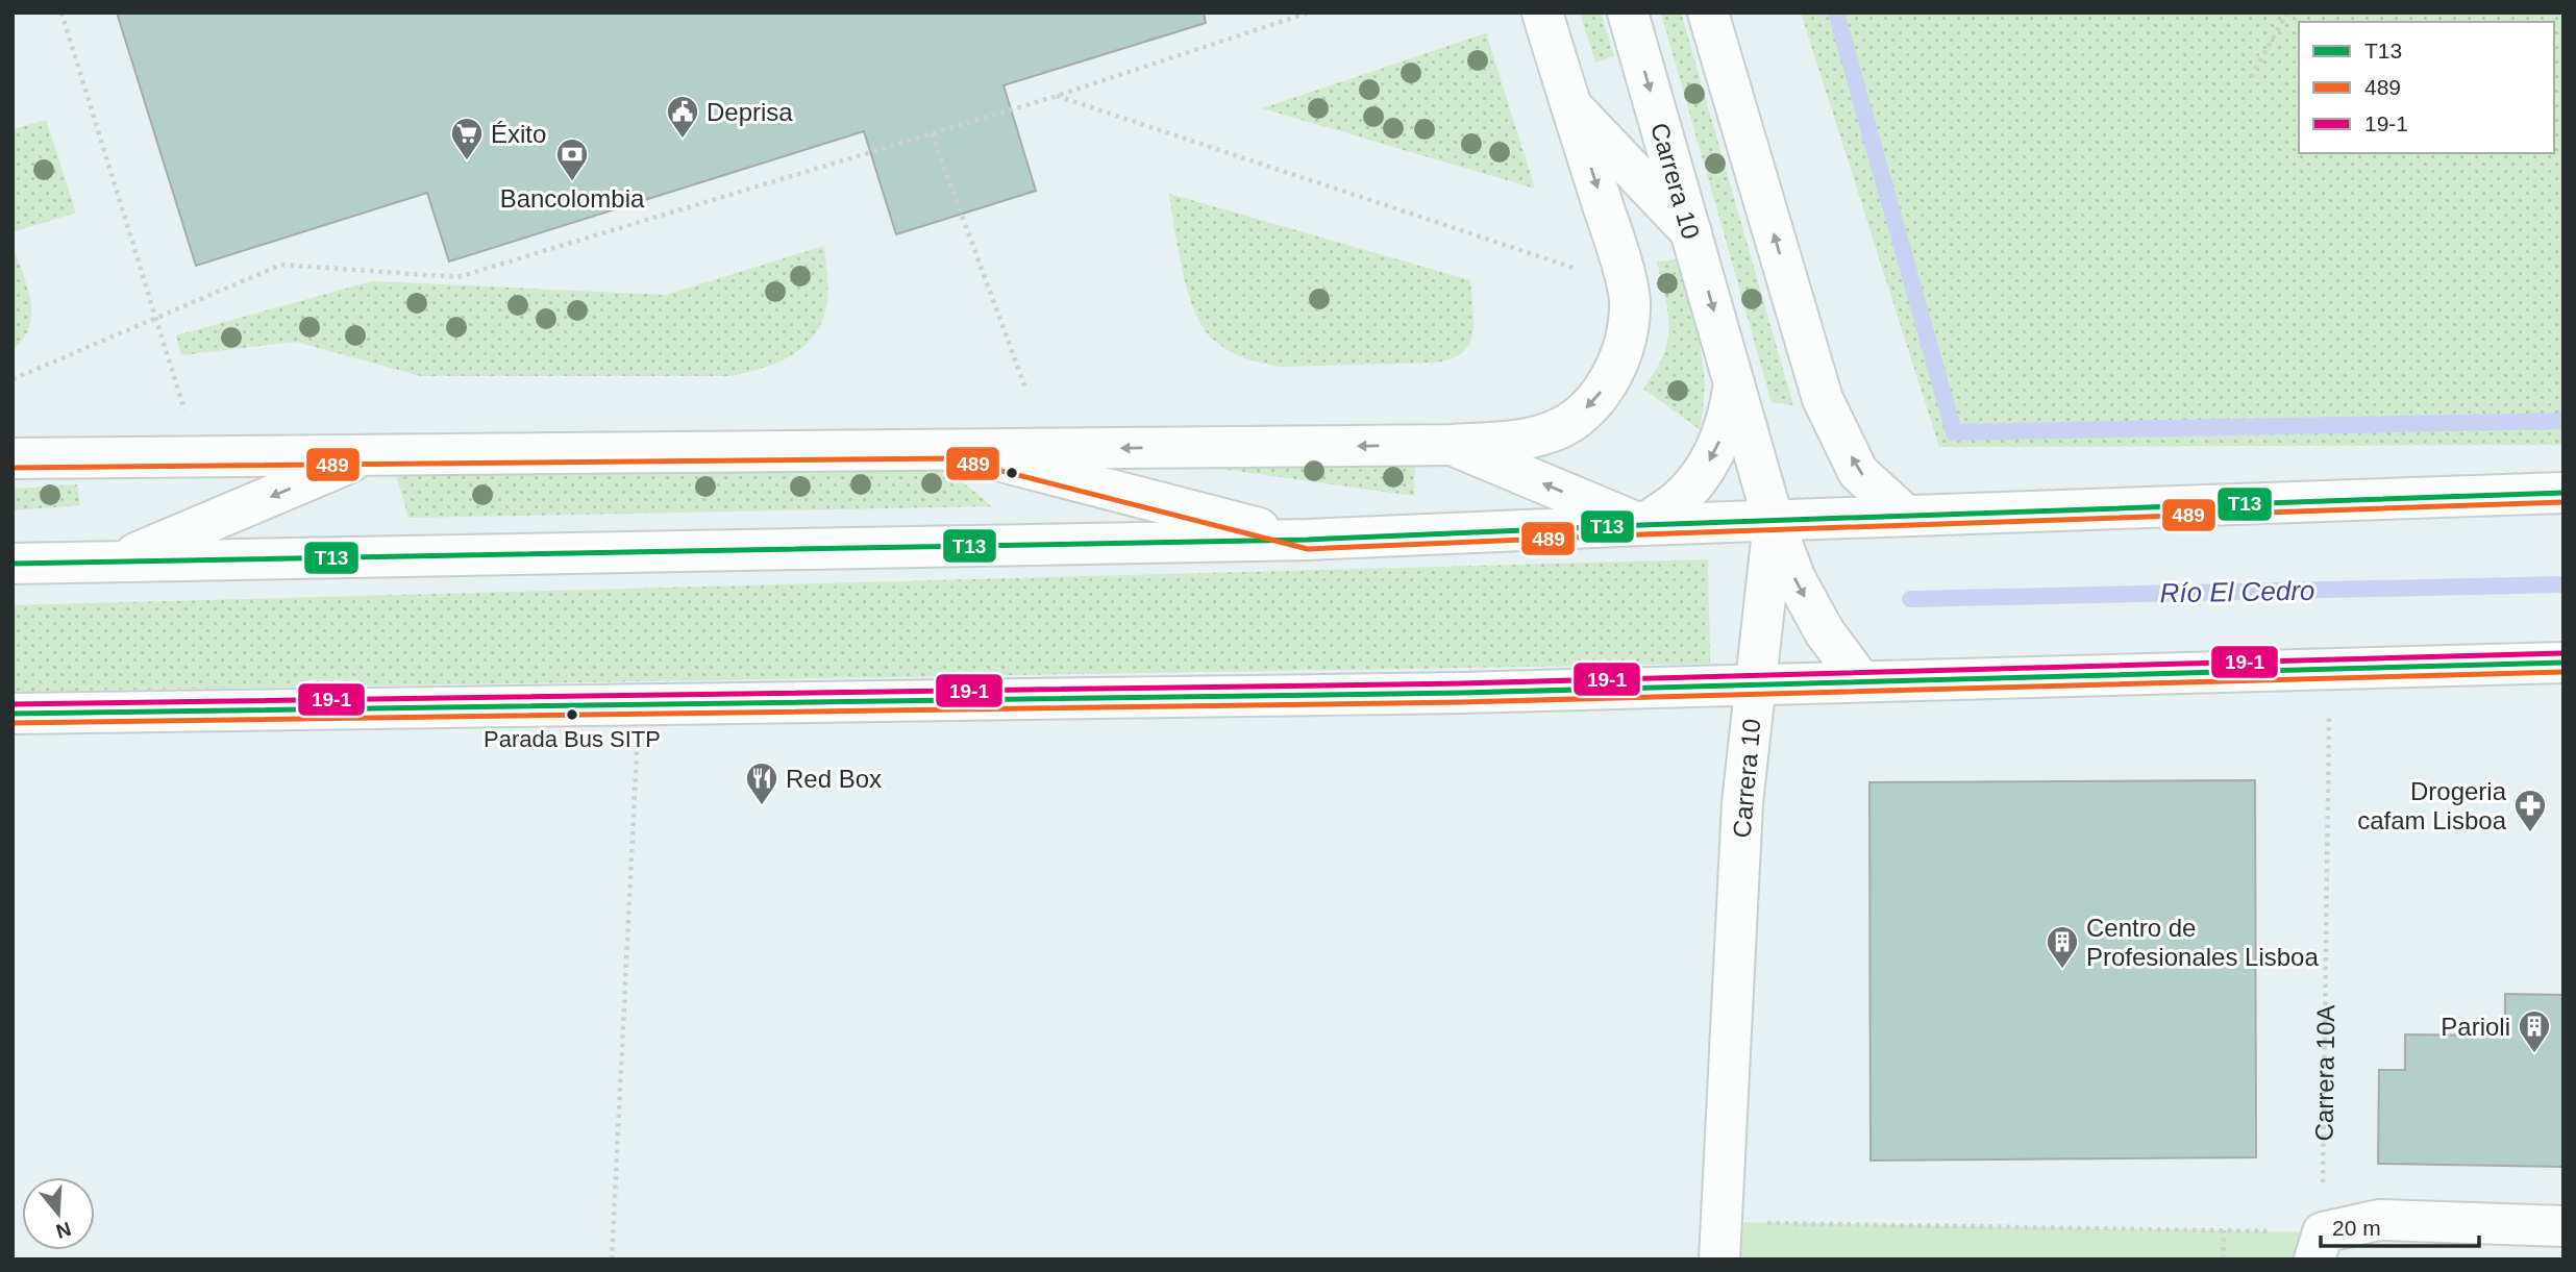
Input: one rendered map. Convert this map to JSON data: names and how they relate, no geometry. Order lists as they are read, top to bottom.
{
  "streets": {
    "main road": ["Carrera 10"],
    "path": ["Carrera 10A"]
  },
  "water": ["Río El Cedro"],
  "places": {
    "public building": ["Deprisa"],
    "supermarket": ["Éxito"],
    "bank": ["Bancolombia"],
    "other": ["Parada Bus SITP"],
    "restaurant": ["Red Box"],
    "pharmacy": ["Drogeria cafam Lisboa"],
    "building": ["Centro de Profesionales Lisboa", "Parioli"]
  },
  "lines": ["transit line 489", "transit line T13", "transit line 19-1"],
  "legend": ["T13", "489", "19-1"],
  "scale_bar": "20 m",
  "north": "bottom"
}
